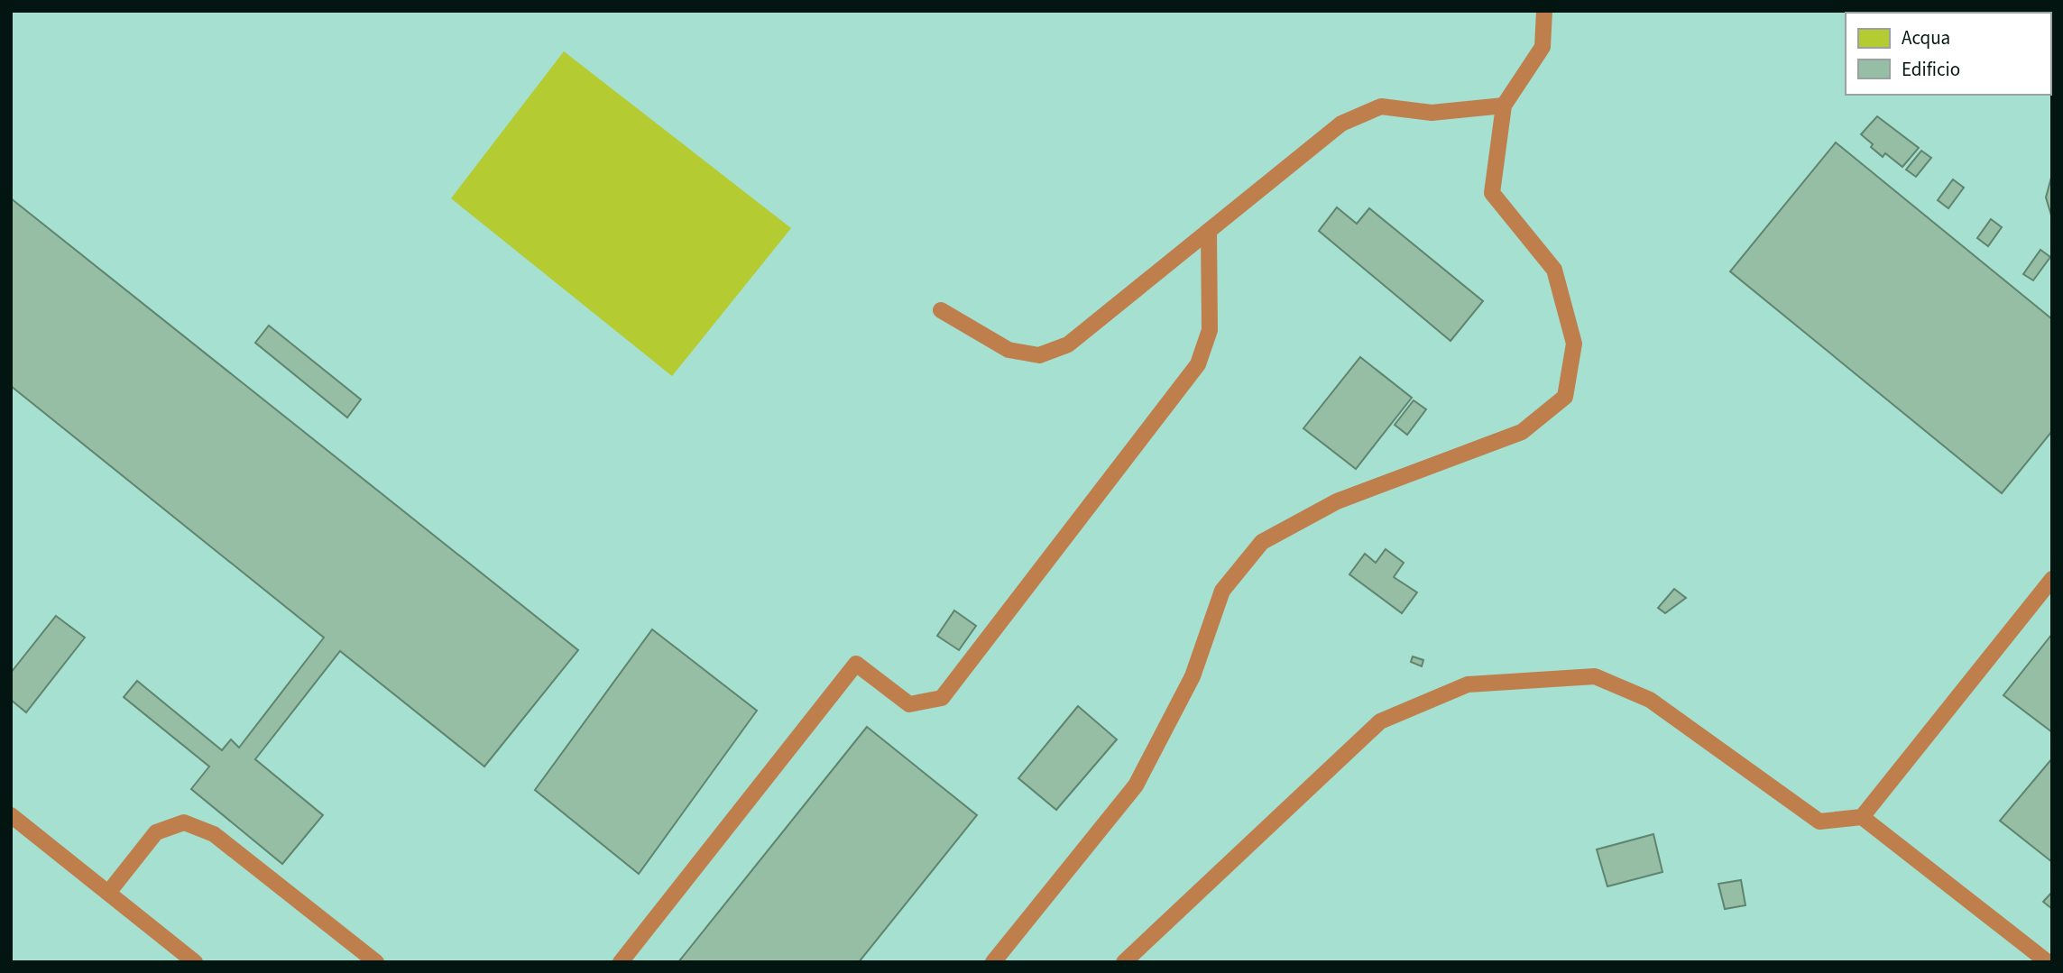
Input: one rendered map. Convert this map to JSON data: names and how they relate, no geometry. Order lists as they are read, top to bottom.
{
  "legend": ["Acqua", "Edificio"]
}
